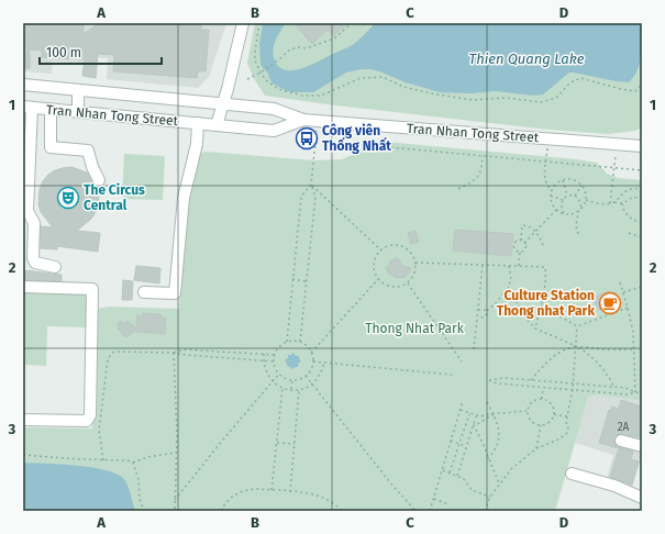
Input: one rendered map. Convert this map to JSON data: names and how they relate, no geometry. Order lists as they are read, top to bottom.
{
  "streets": {
    "street": ["Tran Nhan Tong Street"]
  },
  "water": ["Thien Quang Lake"],
  "parks": ["Thong Nhat Park"],
  "places": {
    "bus stop": ["Công viên Thống Nhất"],
    "theatre": ["The Circus Central"],
    "cafe": ["Culture Station Thong nhat Park"]
  },
  "house_numbers": ["2A"],
  "scale_bar": "100 m",
  "grid": {
    "columns": [
      "A",
      "B",
      "C",
      "D"
    ],
    "rows": ["1", "2", "3"]
  }
}
